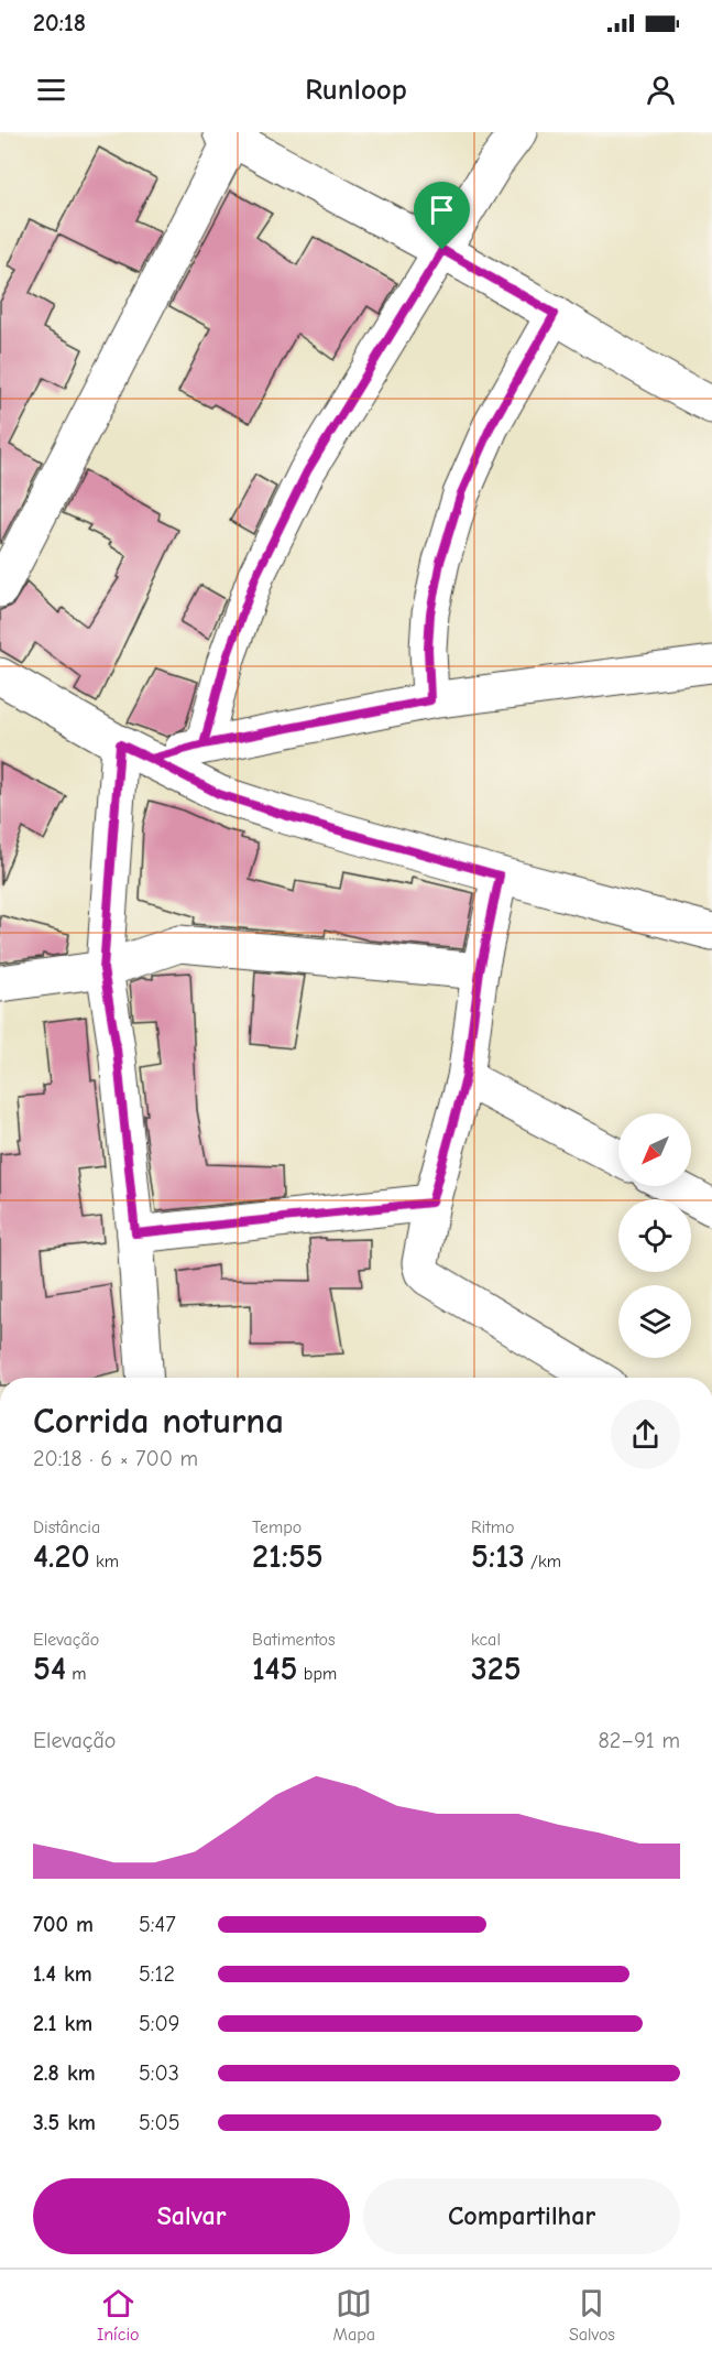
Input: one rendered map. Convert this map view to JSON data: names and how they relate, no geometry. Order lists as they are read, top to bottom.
{
  "north": "bottom left",
  "page": {
    "status": "20:18",
    "header": "Runloop",
    "heading": ["Corrida noturna", "20:18 · 6 × 700 m"],
    "stats": [
      ["Distância", "4.20 km"],
      ["Tempo", "21:55"],
      ["Ritmo", "5:13 /km"],
      ["Elevação", "54 m"],
      ["Batimentos", "145 bpm"],
      ["kcal", "325"]
    ],
    "chart": ["Elevação", "82–91 m"],
    "list": [
      {
        "name": "700 m",
        "note": "5:47"
      },
      {
        "name": "1.4 km",
        "note": "5:12"
      },
      {
        "name": "2.1 km",
        "note": "5:09"
      },
      {
        "name": "2.8 km",
        "note": "5:03"
      },
      {
        "name": "3.5 km",
        "note": "5:05"
      }
    ],
    "buttons": ["Salvar", "Compartilhar"],
    "tabs": ["Início", "Mapa", "Salvos"]
  }
}
